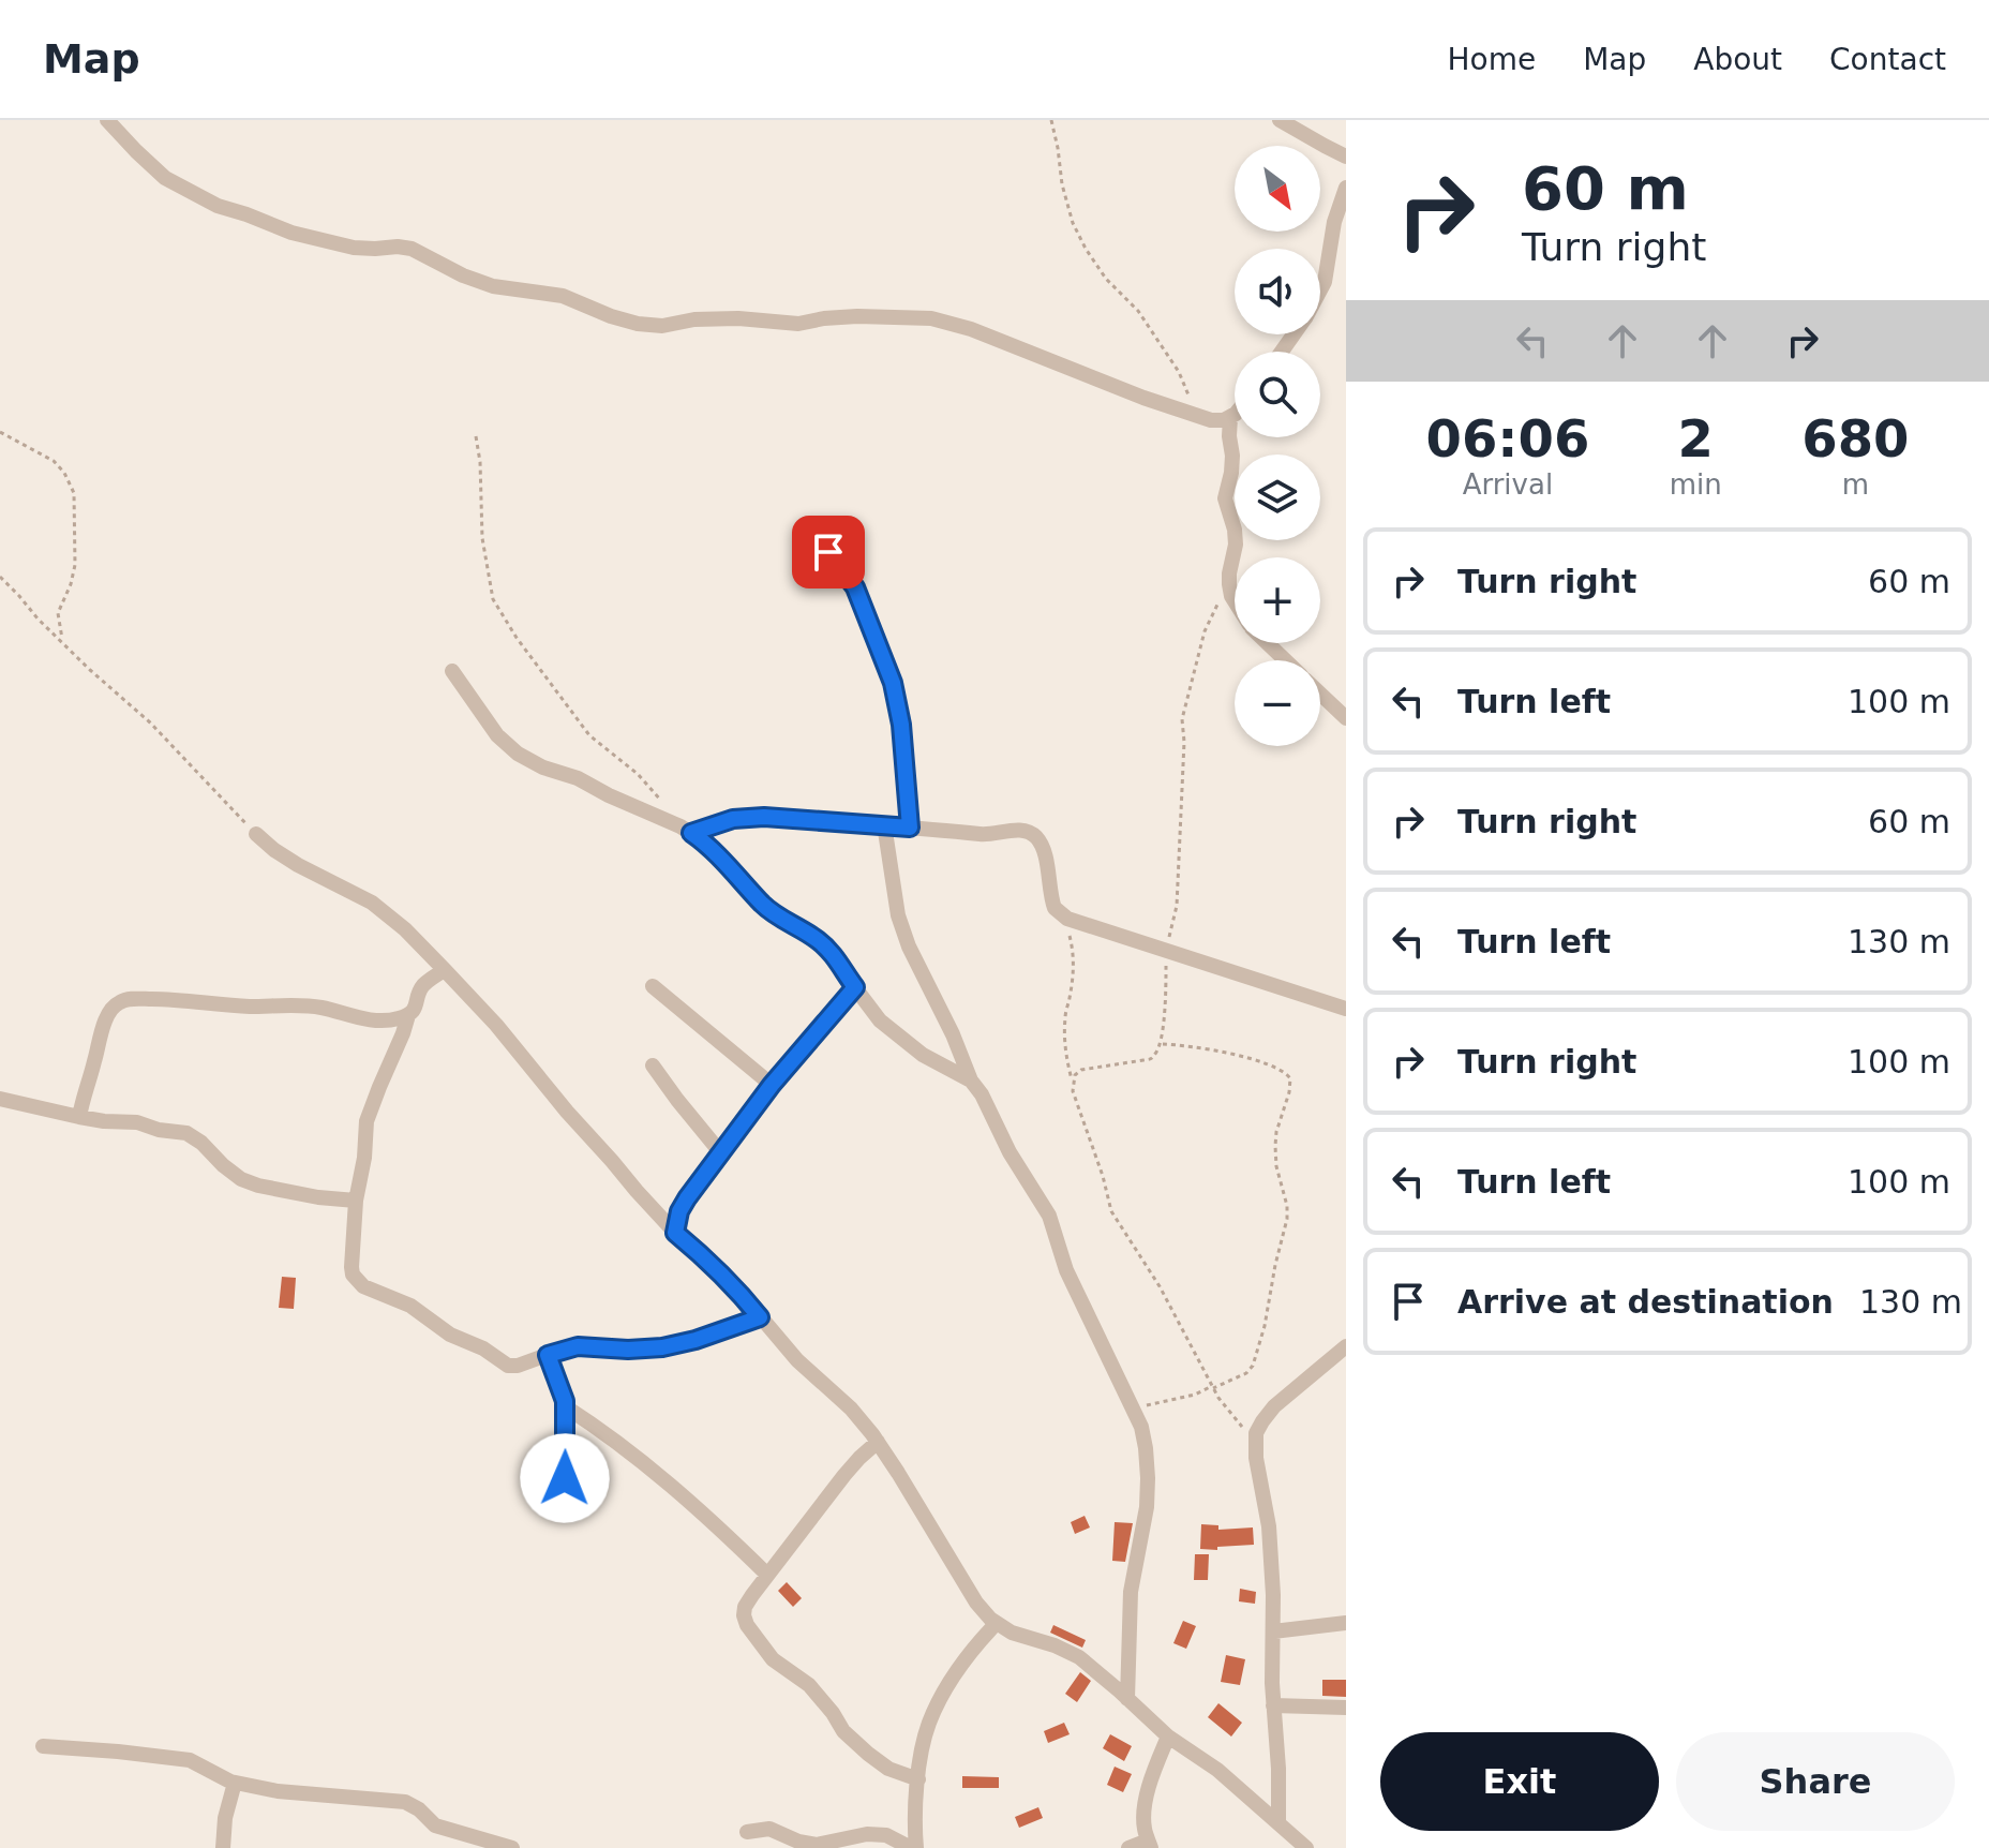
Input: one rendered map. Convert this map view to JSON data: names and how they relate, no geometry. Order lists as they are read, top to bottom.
{
  "north": "bottom right",
  "page": {
    "header": "Map",
    "nav": [
      "Home",
      "Map",
      "About",
      "Contact"
    ],
    "turn": ["60 m", "Turn right"],
    "map_buttons": ["+", "−"],
    "eta": [
      "06:06",
      "Arrival",
      "2",
      "min",
      "680",
      "m"
    ],
    "list": [
      {
        "name": "Turn right",
        "value": "60 m"
      },
      {
        "name": "Turn left",
        "value": "100 m"
      },
      {
        "name": "Turn right",
        "value": "60 m"
      },
      {
        "name": "Turn left",
        "value": "130 m"
      },
      {
        "name": "Turn right",
        "value": "100 m"
      },
      {
        "name": "Turn left",
        "value": "100 m"
      },
      {
        "name": "Arrive at destination",
        "value": "130 m"
      }
    ],
    "buttons": ["Exit", "Share"]
  }
}
